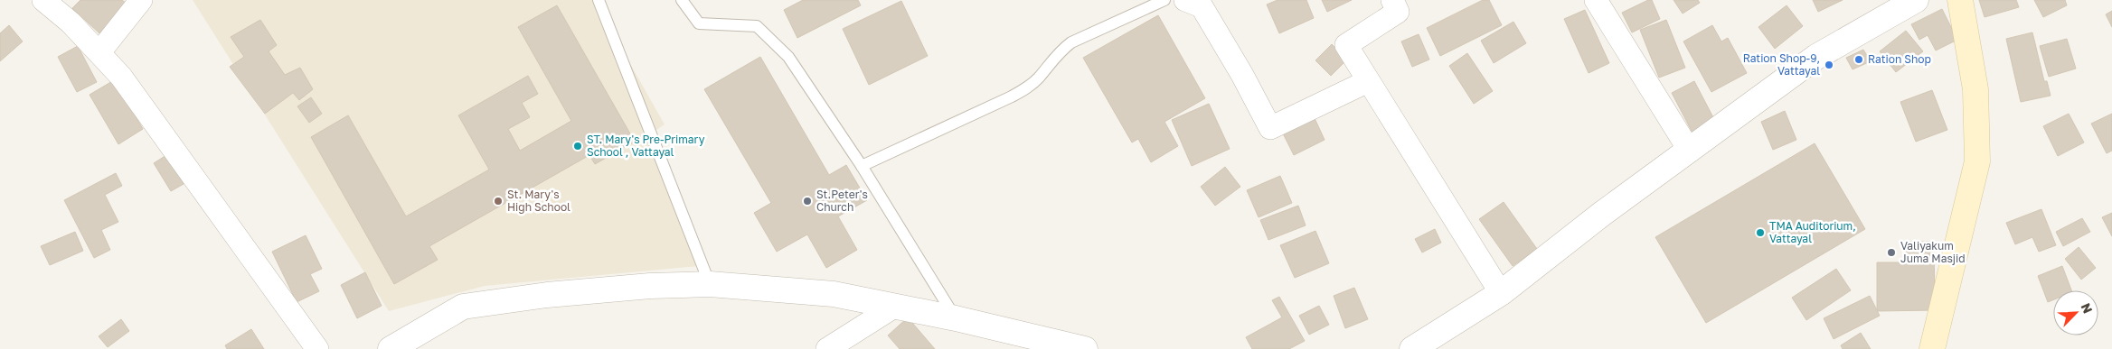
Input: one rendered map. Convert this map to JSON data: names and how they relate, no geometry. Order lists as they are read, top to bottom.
{
  "places": [
    "Ration Shop",
    "Ration Shop-9, Vattayal",
    "ST. Mary's Pre-Primary School , Vattayal",
    "St. Mary's High School",
    "St.Peter's Church",
    "TMA Auditorium, Vattayal",
    "Valiyakum Juma Masjid"
  ],
  "north": "top right"
}
